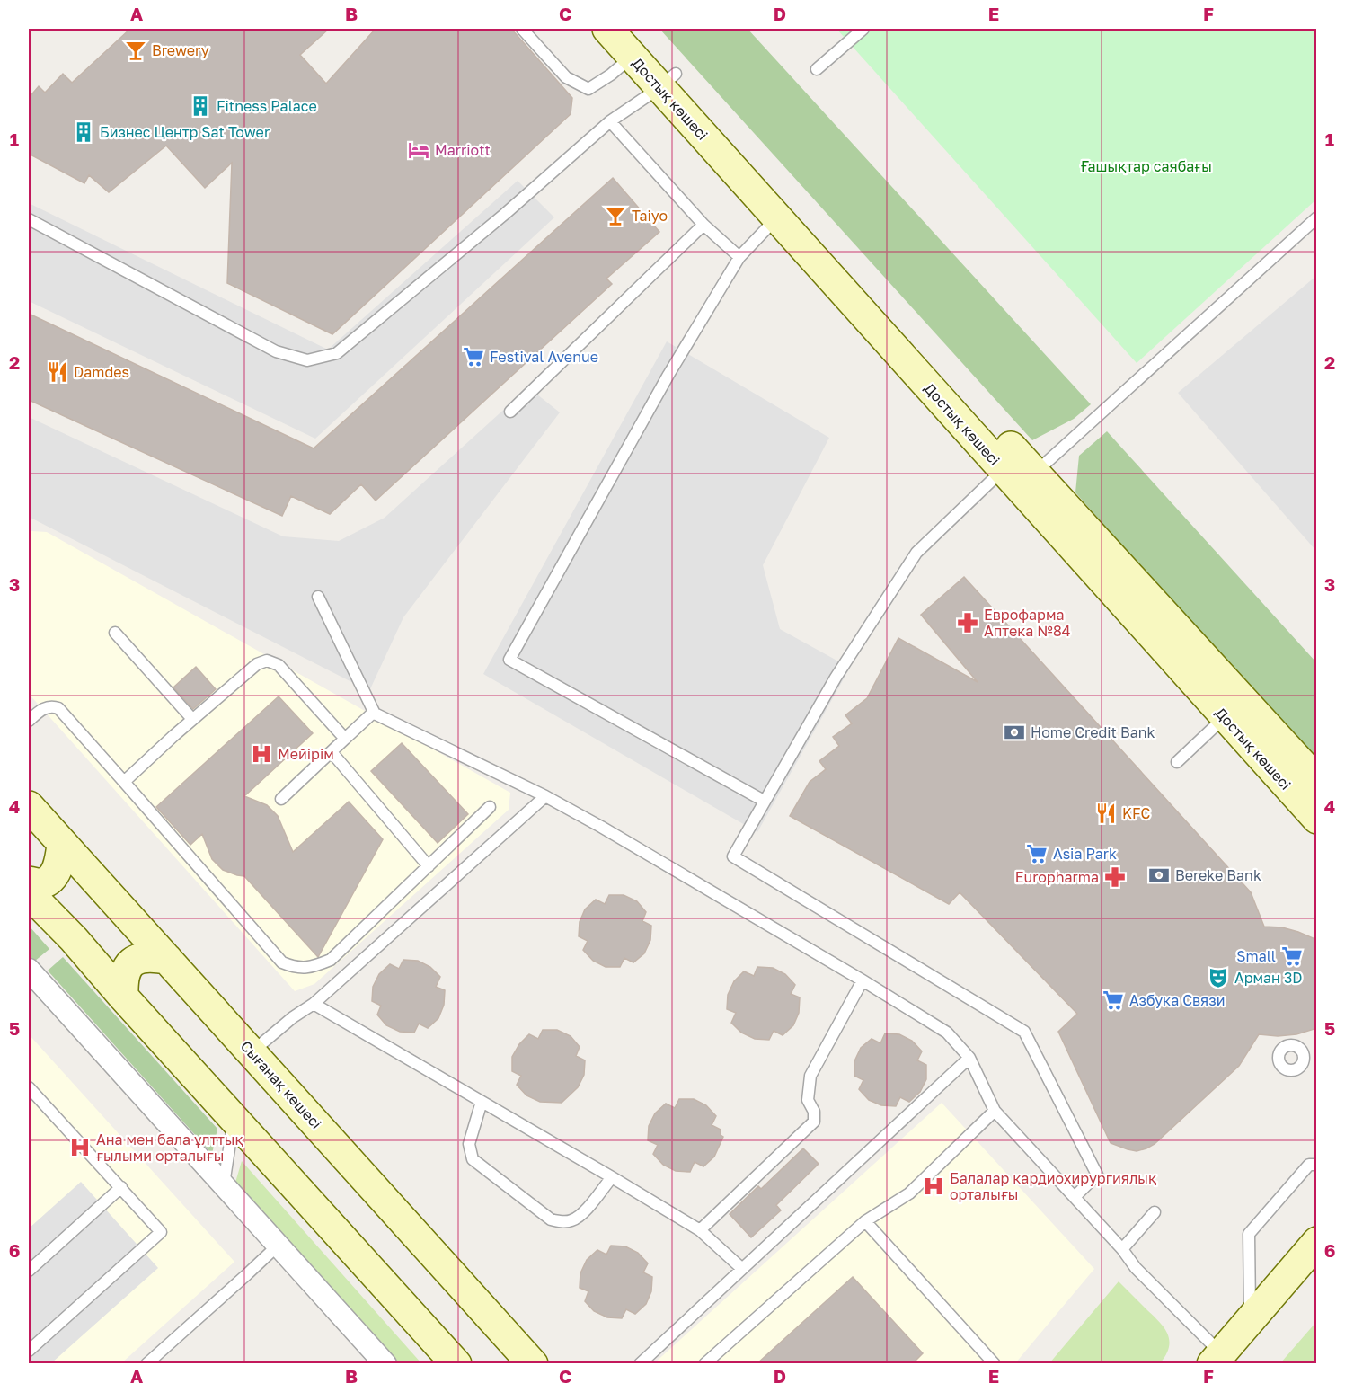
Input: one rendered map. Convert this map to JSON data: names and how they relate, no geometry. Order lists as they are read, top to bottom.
{
  "streets": {
    "street": ["Достық көшесі", "Сығанақ көшесі"]
  },
  "parks": ["Ғашықтар саябағы"],
  "places": {
    "bar": ["Brewery", "Taiyo"],
    "building": ["Fitness Palace", "Бизнес Центр Sat Tower"],
    "hotel": ["Marriott"],
    "supermarket": [
      "Festival Avenue",
      "Asia Park",
      "Small",
      "Азбука Связи"
    ],
    "restaurant": ["Damdes", "KFC"],
    "pharmacy": ["Еврофарма Аптека №84", "Europharma"],
    "bank": ["Home Credit Bank", "Bereke Bank"],
    "hospital": ["Мейірім", "Ана мен бала ұлттық ғылыми орталығы", "Балалар кардиохирургиялық орталығы"],
    "theatre": ["Арман 3D"]
  },
  "grid": {
    "columns": [
      "A",
      "B",
      "C",
      "D",
      "E",
      "F"
    ],
    "rows": [
      "1",
      "2",
      "3",
      "4",
      "5",
      "6"
    ]
  }
}
